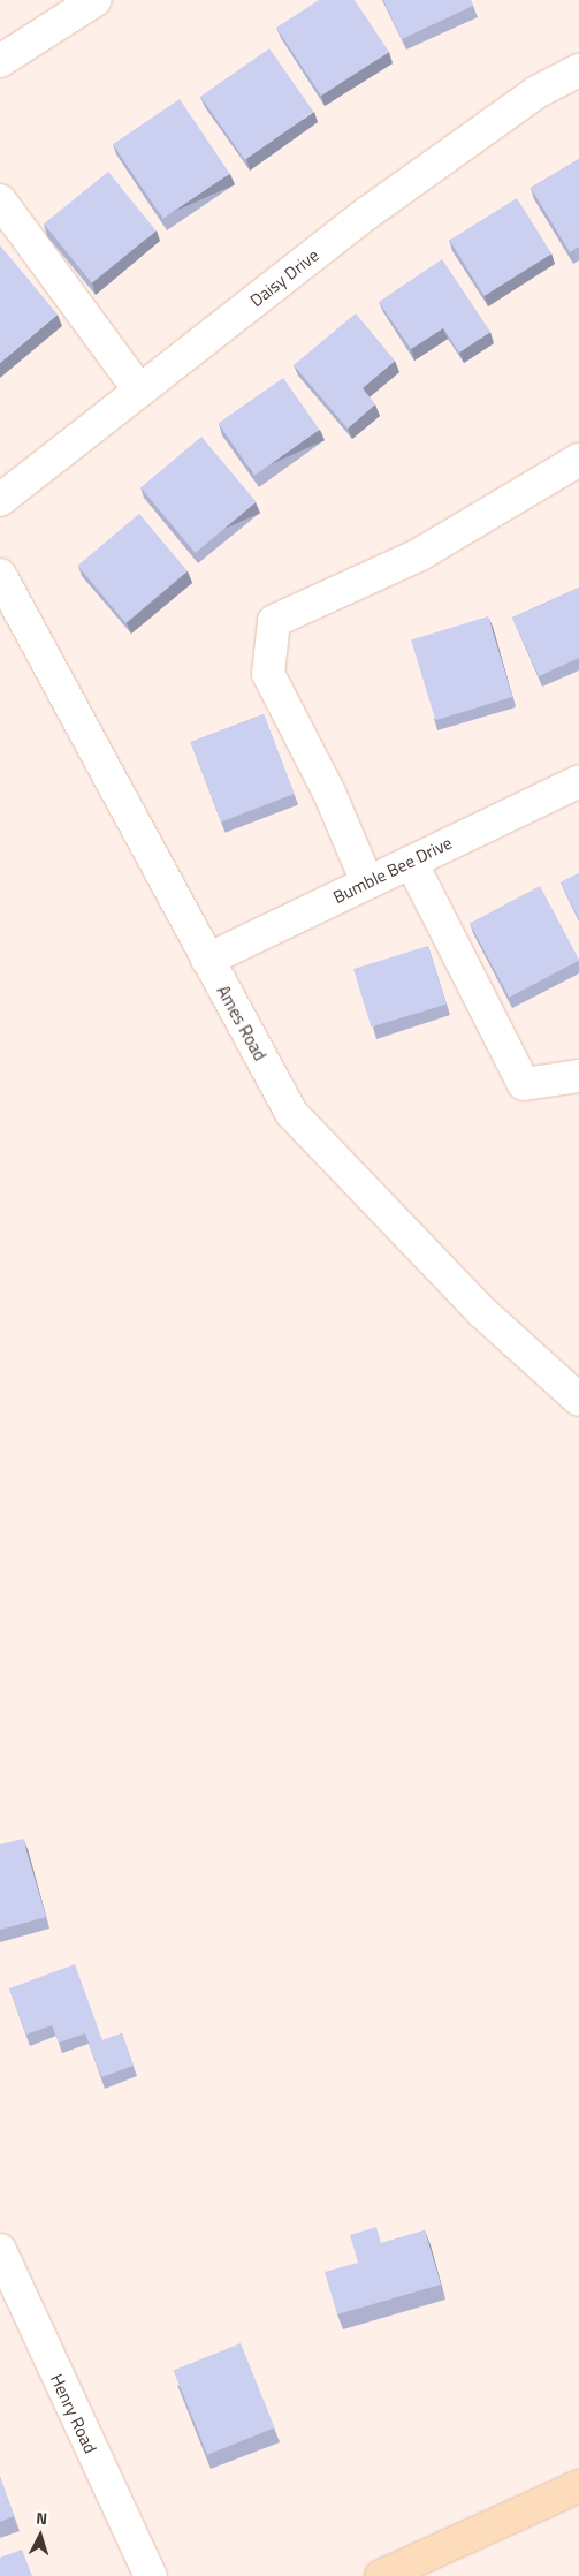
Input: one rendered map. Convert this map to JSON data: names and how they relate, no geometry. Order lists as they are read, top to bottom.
{
  "streets": {
    "street": [
      "Daisy Drive",
      "Bumble Bee Drive",
      "Ames Road",
      "Henry Road"
    ]
  },
  "crossings": [
    ["Bumble Bee Drive", "Ames Road"]
  ],
  "north": "top"
}
